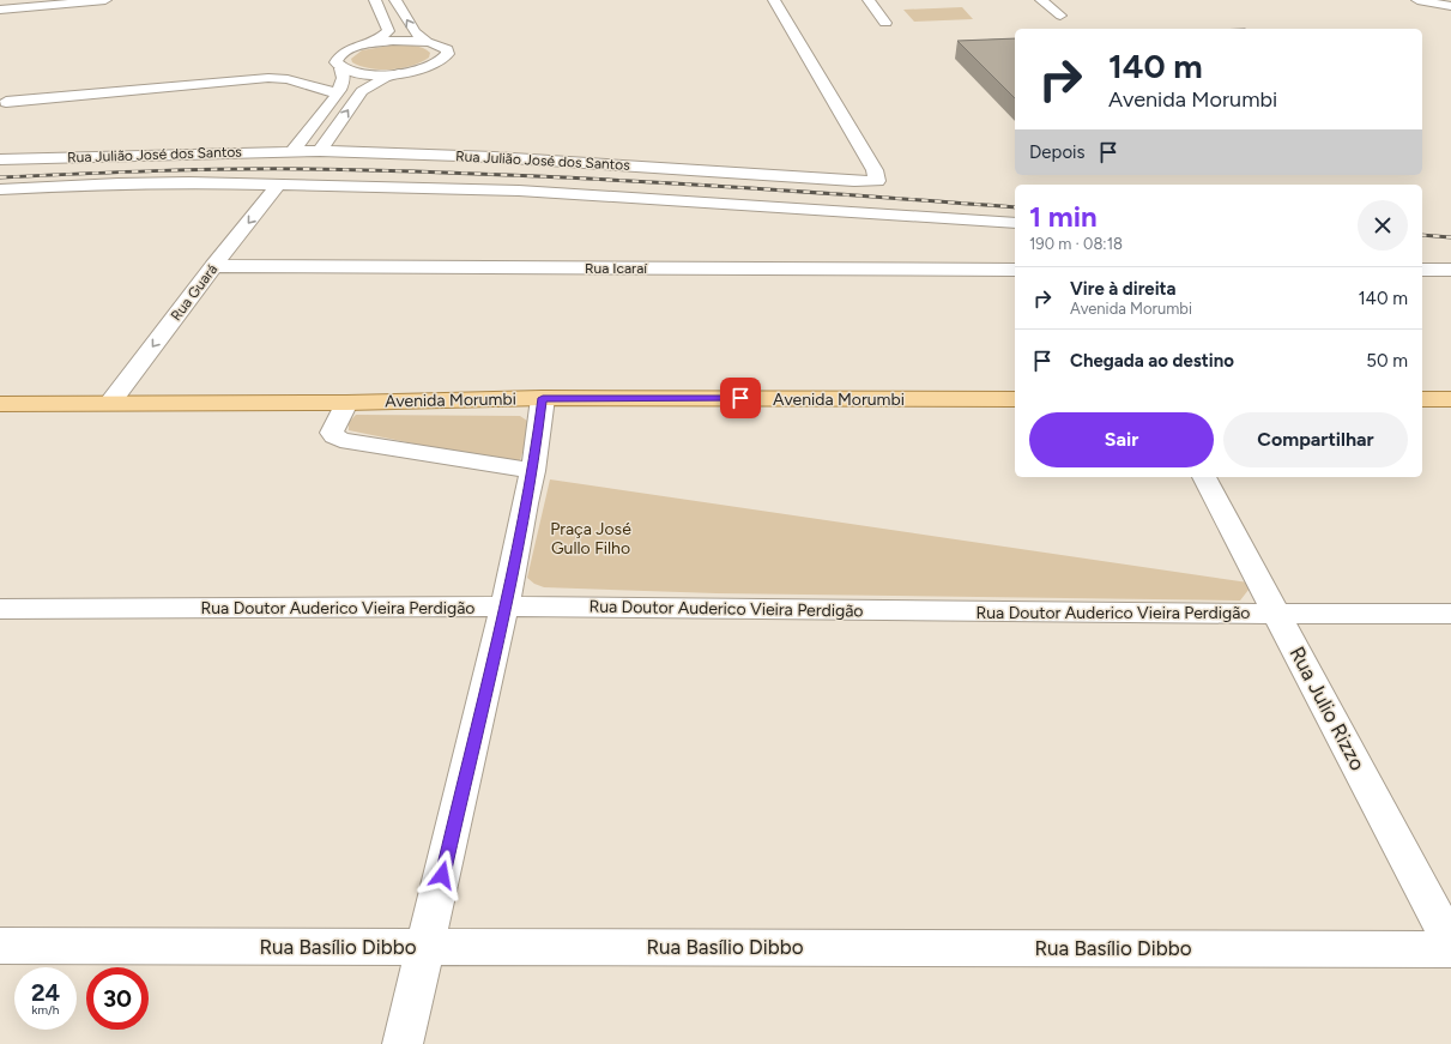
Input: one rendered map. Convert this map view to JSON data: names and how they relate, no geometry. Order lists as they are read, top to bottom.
{
  "streets": {
    "main road": ["Avenida Morumbi"],
    "street": [
      "Rua Julião José dos Santos",
      "Rua Icaraí",
      "Rua Guará",
      "Rua Doutor Auderico Vieira Perdigão",
      "Rua Julio Rizzo",
      "Rua Basílio Dibbo"
    ]
  },
  "crossings": [
    ["Rua Icaraí", "Rua Guará"],
    ["Rua Guará", "Avenida Morumbi"],
    ["Rua Doutor Auderico Vieira Perdigão", "Rua Julio Rizzo"]
  ],
  "one_way": ["Rua Guará"],
  "parks": ["Praça José Gullo Filho"],
  "page": {
    "turn": ["140 m", "Avenida Morumbi"],
    "then": "Depois",
    "heading": ["1 min", "190 m · 08:18"],
    "list": [
      {
        "name": "Vire à direita",
        "note": "Avenida Morumbi",
        "value": "140 m"
      },
      {
        "name": "Chegada ao destino",
        "value": "50 m"
      }
    ],
    "buttons": ["Sair", "Compartilhar"],
    "speed": "24 km/h",
    "limit": "30"
  }
}
